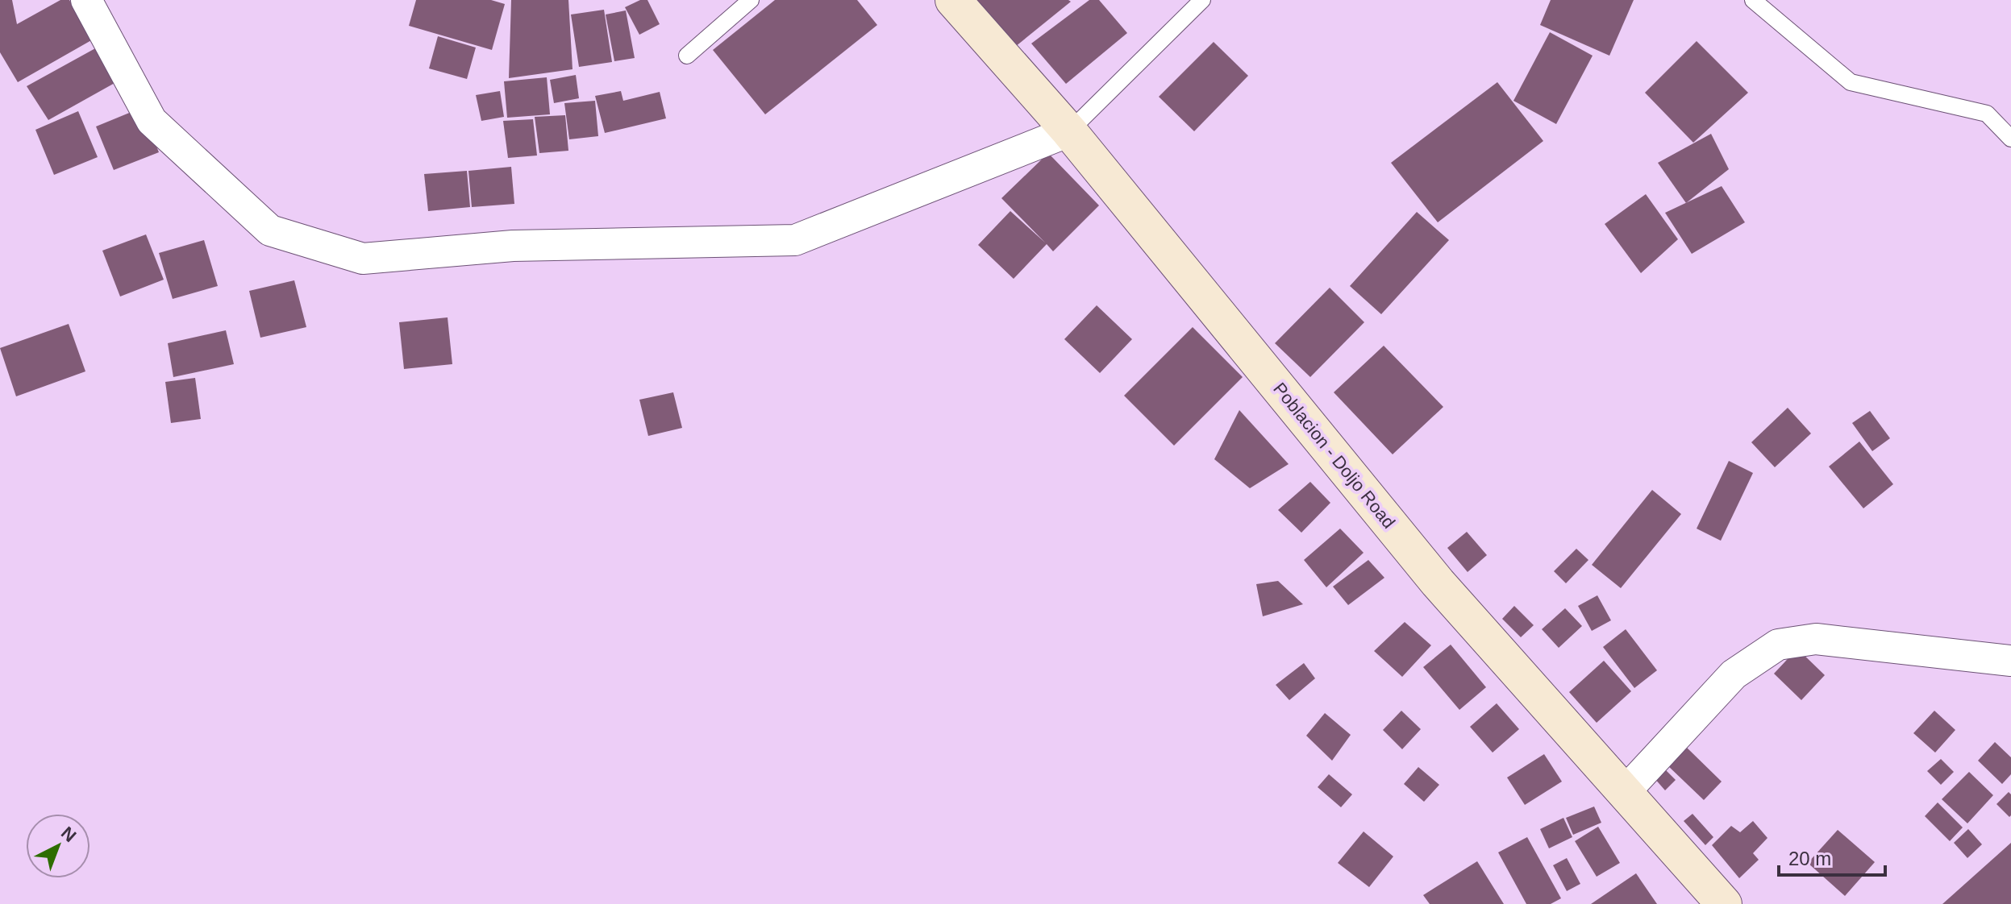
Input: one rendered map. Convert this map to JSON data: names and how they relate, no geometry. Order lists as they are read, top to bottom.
{
  "streets": {
    "street": ["Poblacion - Doljo Road"]
  },
  "scale_bar": "20 m",
  "north": "top right"
}
